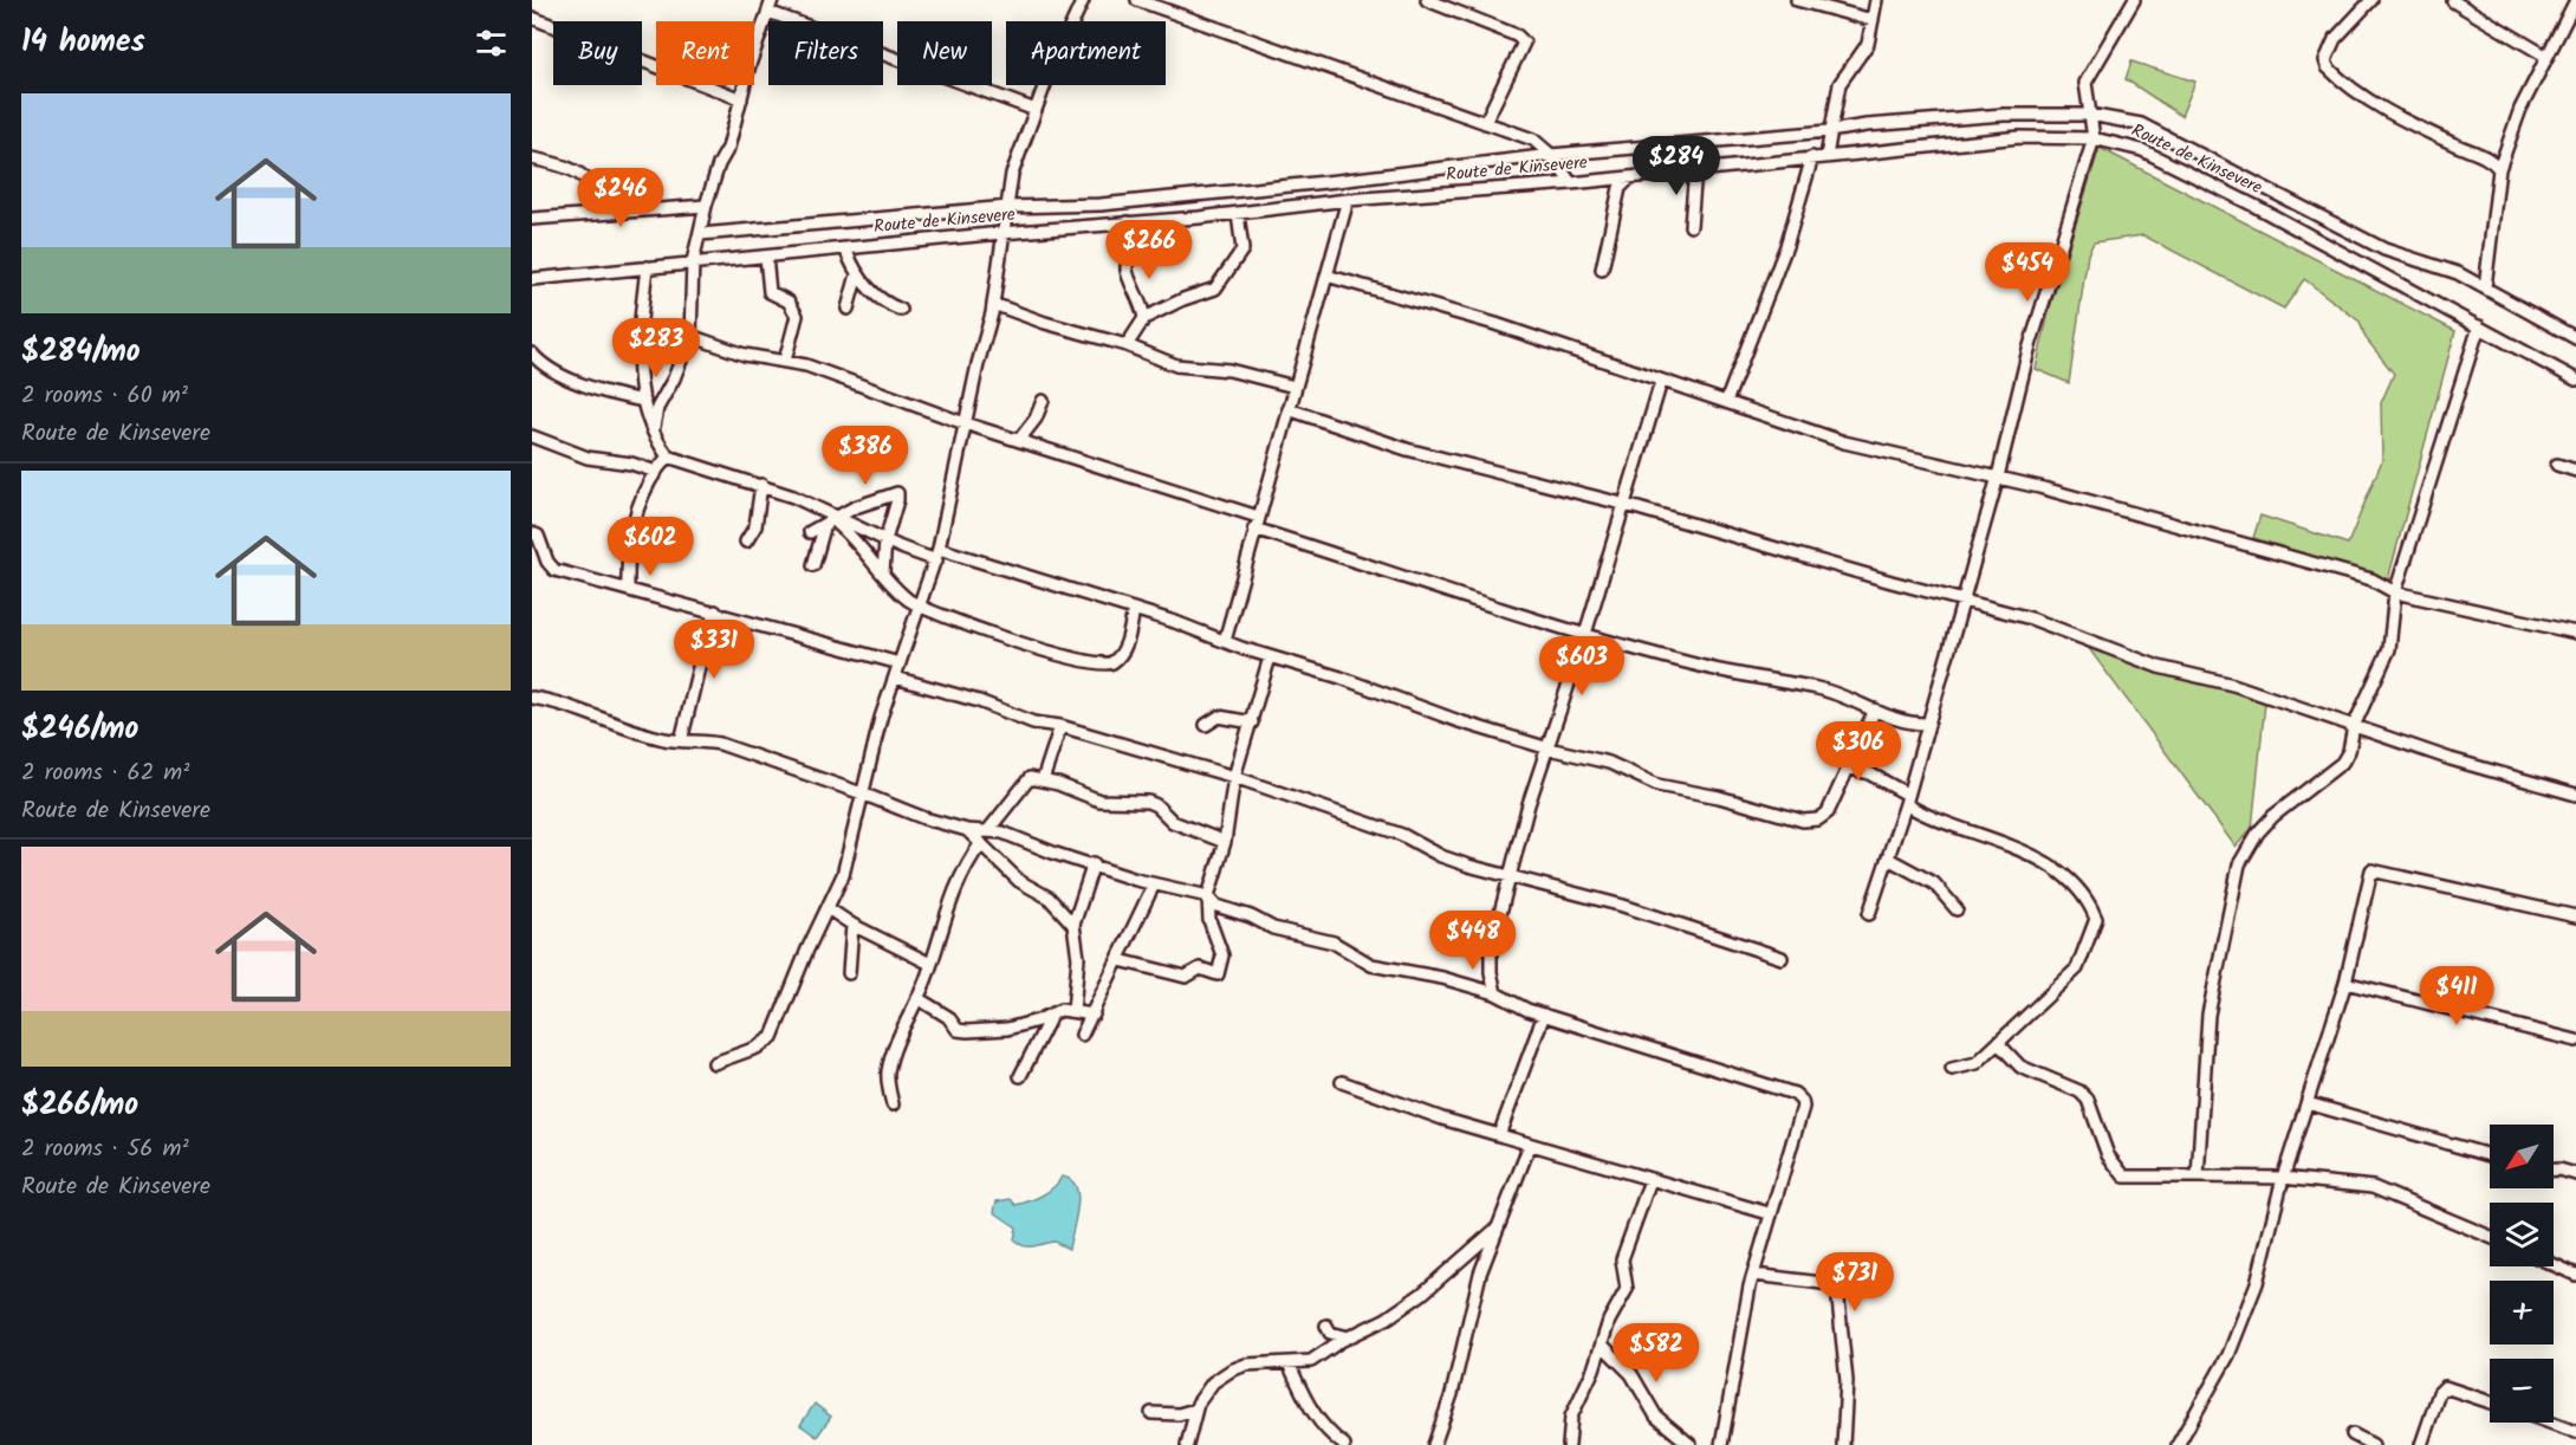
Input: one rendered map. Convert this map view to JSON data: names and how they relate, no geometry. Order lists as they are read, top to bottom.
{
  "streets": {
    "street": ["Route de Kinsevere"]
  },
  "north": "bottom left",
  "page": {
    "heading": "14 homes",
    "chip": [
      "Buy",
      "Rent",
      "Filters",
      "New",
      "Apartment"
    ],
    "list": [
      {
        "name": "$284/mo",
        "note": "2 rooms · 60 m² · Route de Kinsevere"
      },
      {
        "name": "$246/mo",
        "note": "2 rooms · 62 m² · Route de Kinsevere"
      },
      {
        "name": "$266/mo",
        "note": "2 rooms · 56 m² · Route de Kinsevere"
      }
    ],
    "price": [
      "$284",
      "$246",
      "$266",
      "$454",
      "$283",
      "$386",
      "$602",
      "$331",
      "$603",
      "$306",
      "$448",
      "$411",
      "$731",
      "$582"
    ],
    "map_buttons": ["+", "−"]
  }
}
